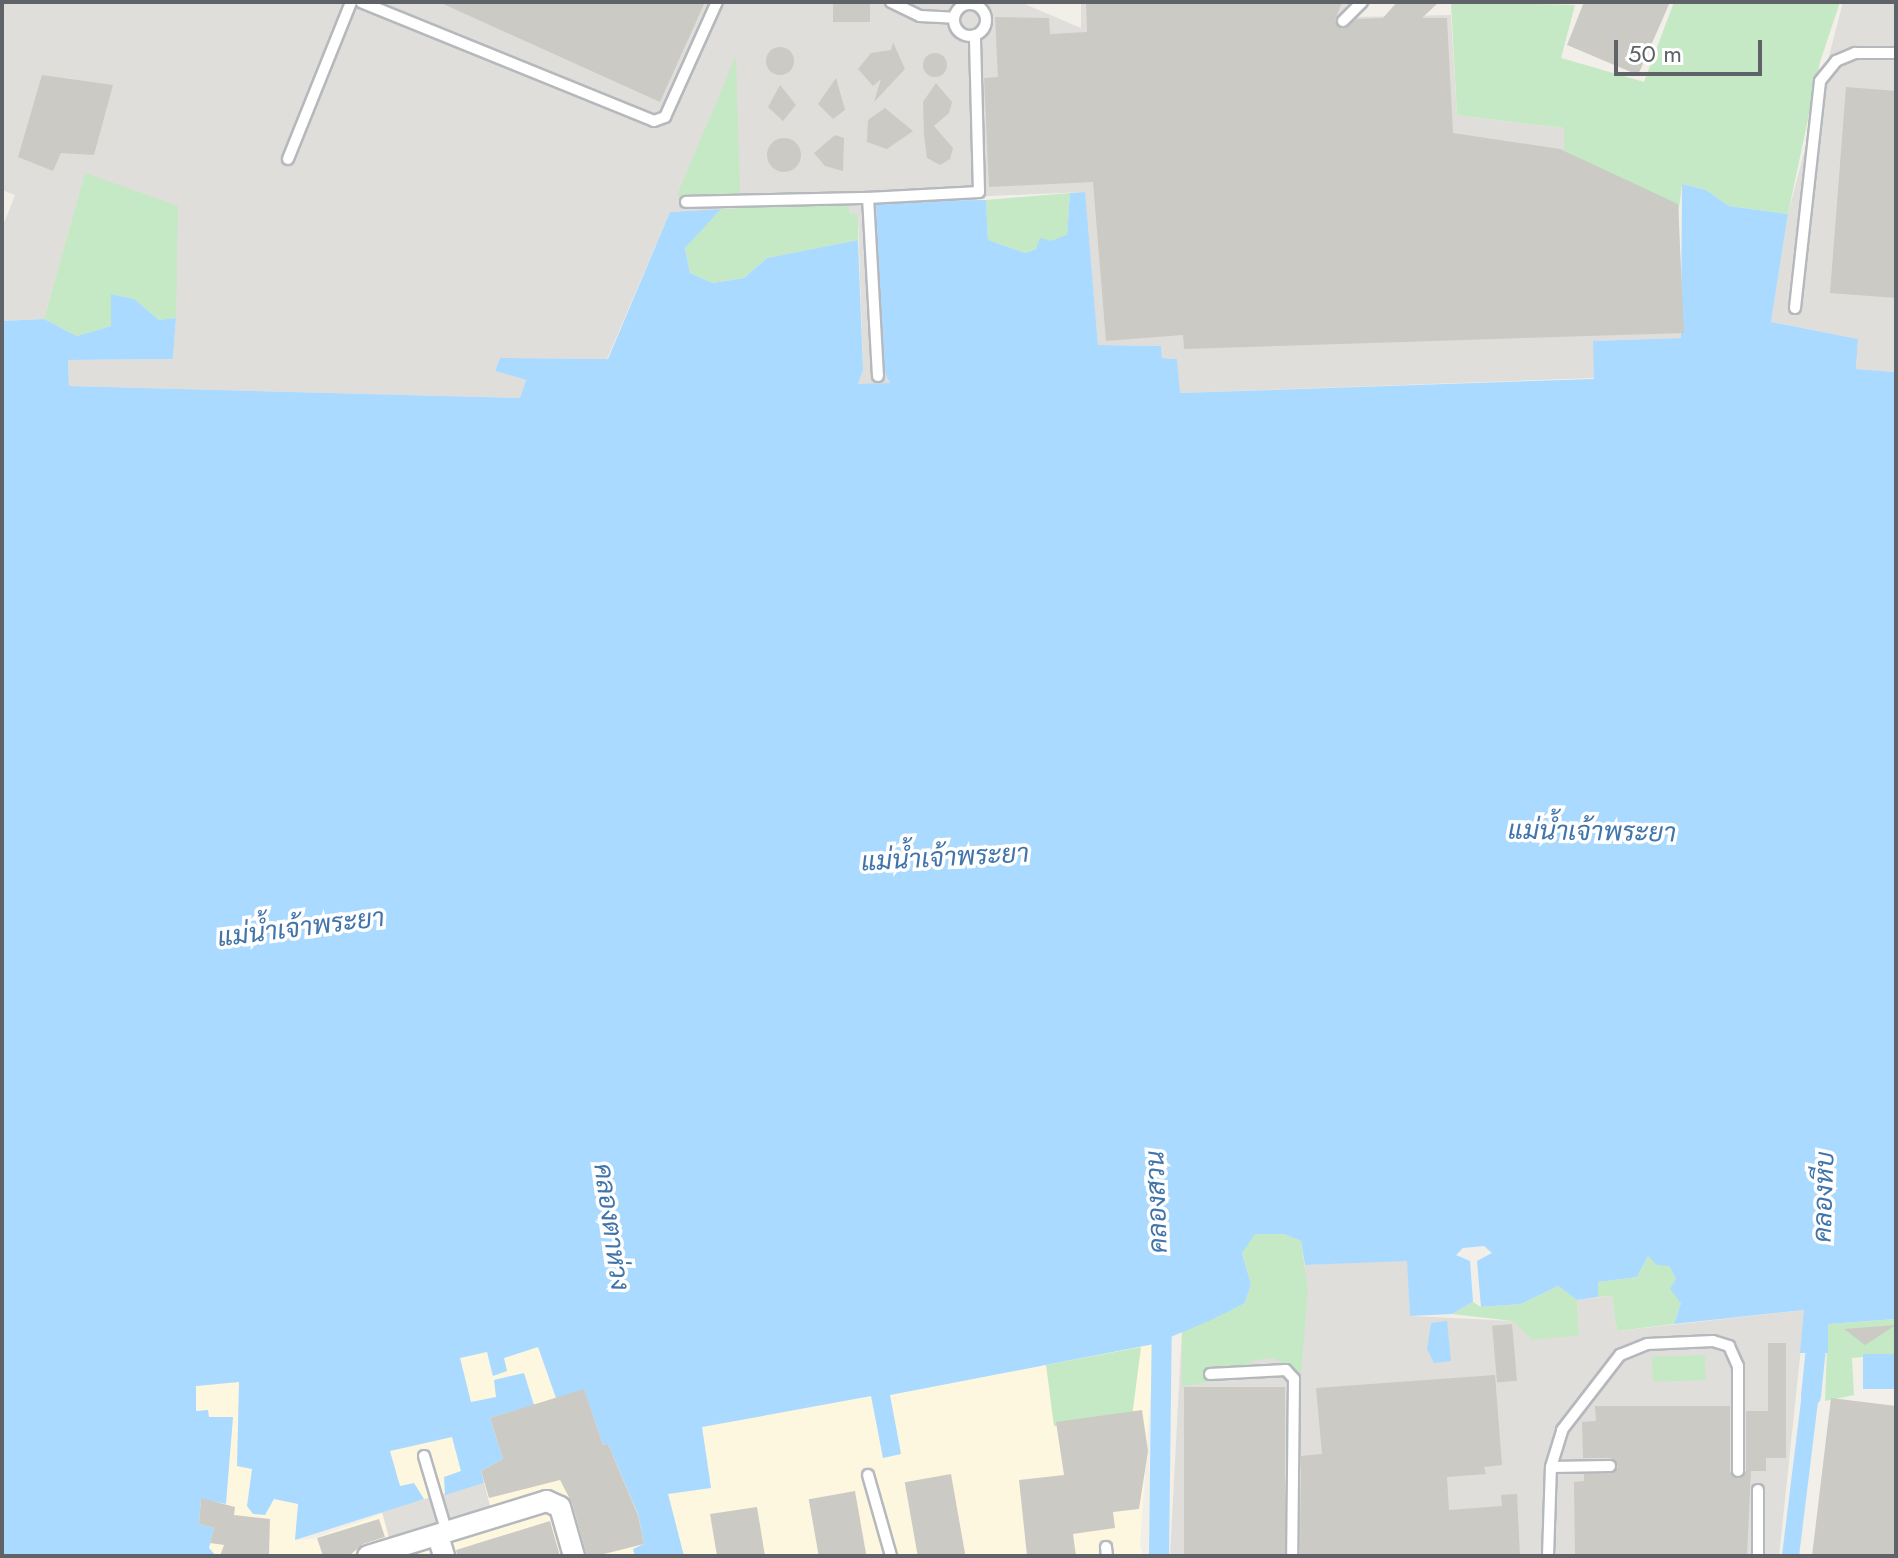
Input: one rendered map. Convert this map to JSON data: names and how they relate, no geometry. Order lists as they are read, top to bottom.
{
  "water": [
    "แม่น้ำเจ้าพระยา",
    "คลองหีบ",
    "คลองสวน",
    "คลองตาห่วง"
  ],
  "scale_bar": "50 m"
}
